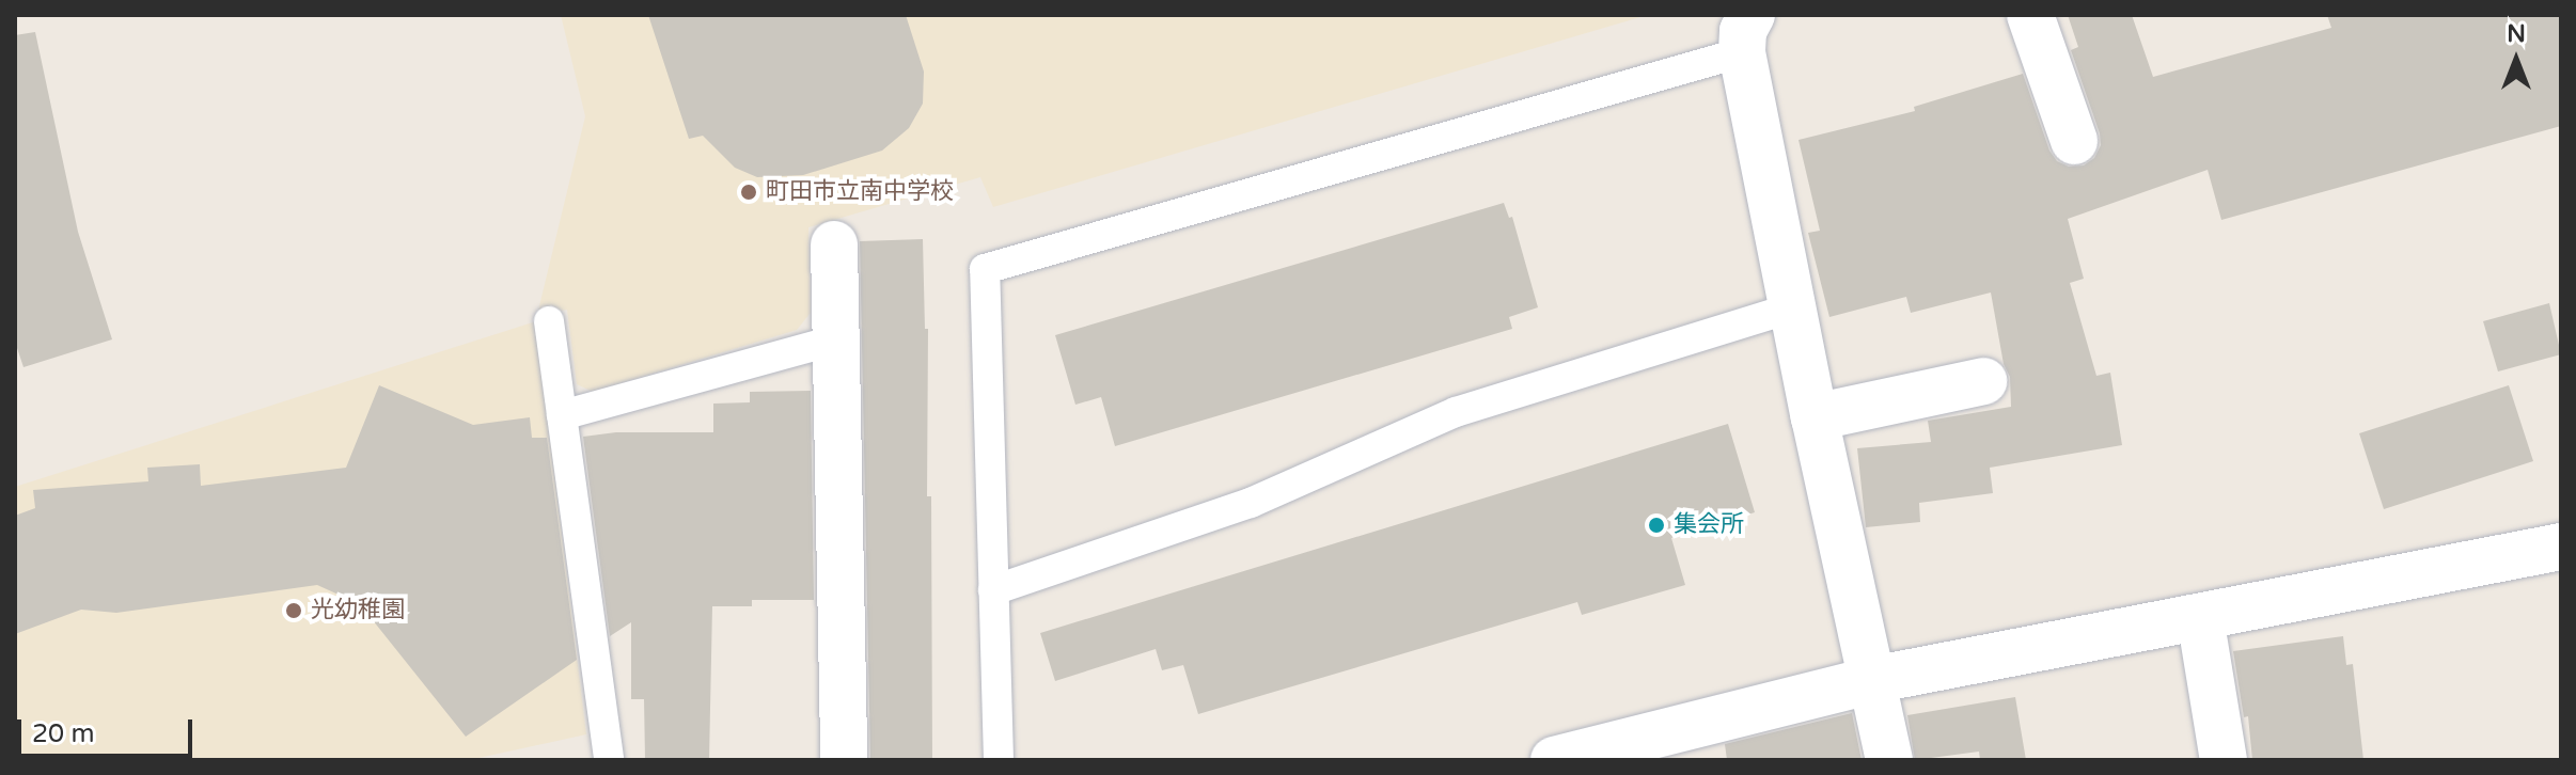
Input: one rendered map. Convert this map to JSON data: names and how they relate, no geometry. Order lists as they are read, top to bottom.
{
  "places": ["町田市立南中学校", "集会所", "光幼稚園"],
  "scale_bar": "20 m",
  "north": "top"
}
